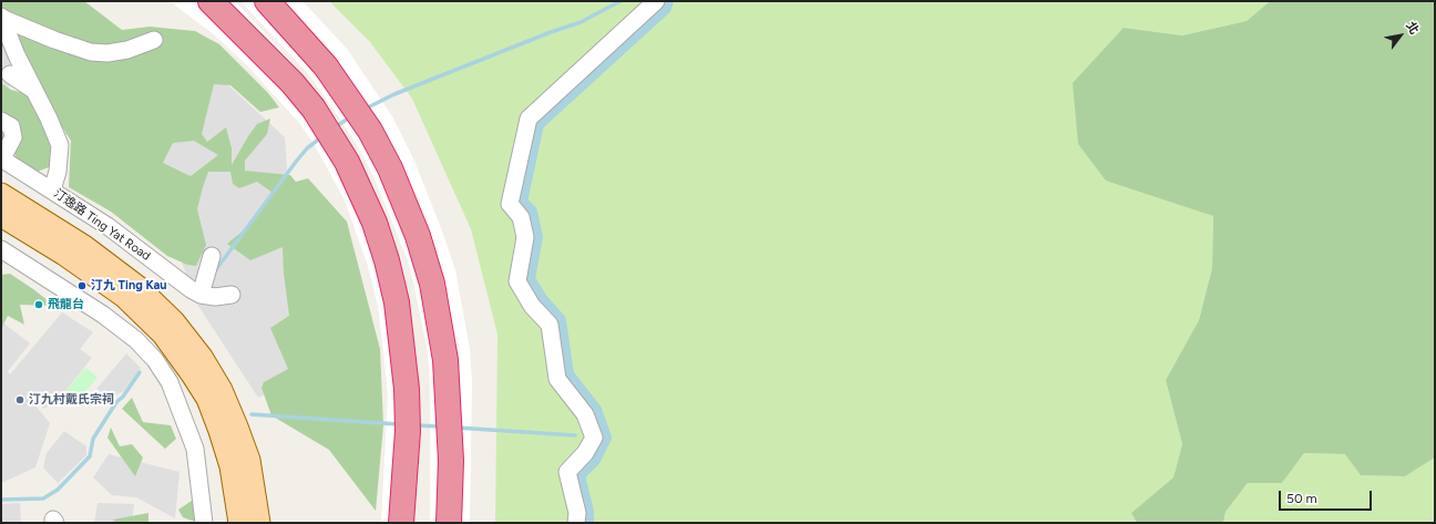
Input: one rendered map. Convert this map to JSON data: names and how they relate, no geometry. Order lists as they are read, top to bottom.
{
  "streets": {
    "street": ["汀逸路 Ting Yat Road"]
  },
  "places": ["汀九 Ting Kau", "飛龍台", "汀九村戴氏宗祠"],
  "scale_bar": "50 m",
  "north": "top right"
}
